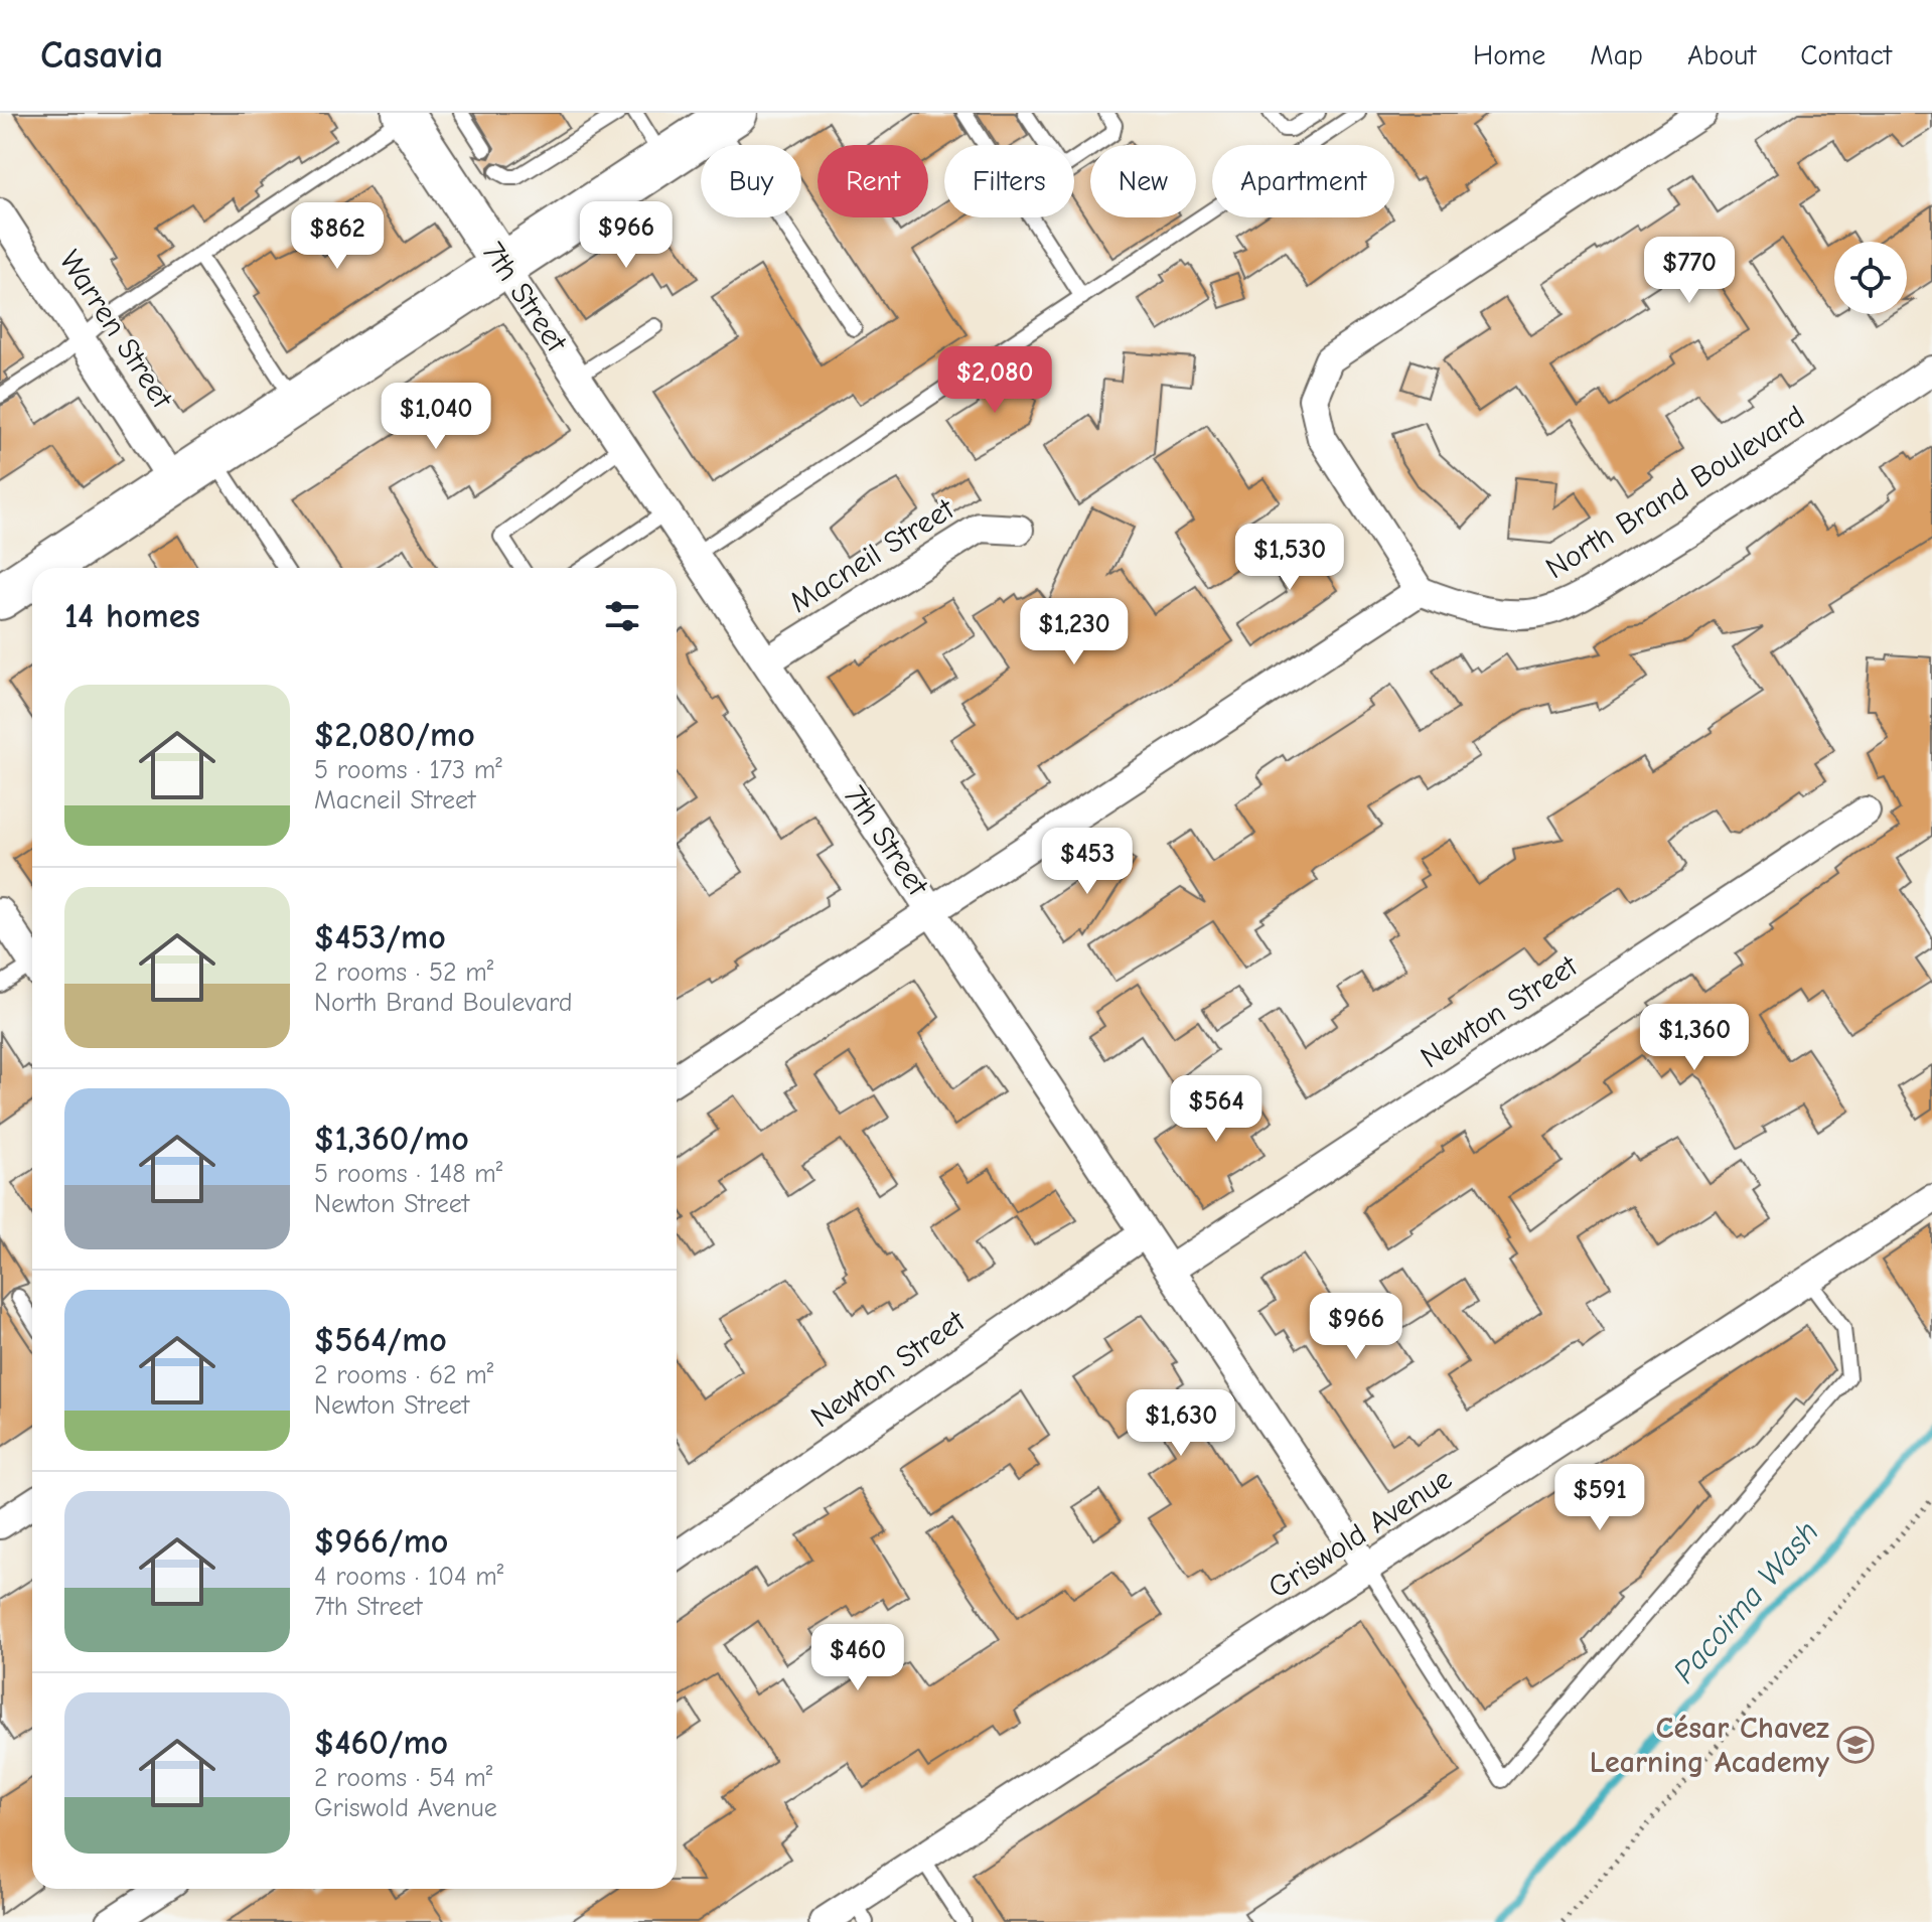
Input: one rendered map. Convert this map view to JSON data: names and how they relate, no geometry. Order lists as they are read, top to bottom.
{
  "streets": {
    "street": [
      "7th Street",
      "Warren Street",
      "North Brand Boulevard",
      "Macneil Street",
      "Newton Street",
      "Griswold Avenue"
    ]
  },
  "crossings": [
    ["7th Street", "Macneil Street"],
    ["7th Street", "Newton Street"],
    ["7th Street", "Griswold Avenue"]
  ],
  "water": ["Pacoima Wash"],
  "places": {
    "school or university": ["César Chavez Learning Academy"]
  },
  "page": {
    "header": "Casavia",
    "nav": [
      "Home",
      "Map",
      "About",
      "Contact"
    ],
    "chip": [
      "Buy",
      "Rent",
      "Filters",
      "New",
      "Apartment"
    ],
    "price": [
      "$966",
      "$862",
      "$770",
      "$2,080",
      "$1,040",
      "$1,530",
      "$1,230",
      "$453",
      "$1,360",
      "$564",
      "$966",
      "$1,630",
      "$591",
      "$460"
    ],
    "heading": "14 homes",
    "list": [
      {
        "name": "$2,080/mo",
        "note": "5 rooms · 173 m² · Macneil Street"
      },
      {
        "name": "$453/mo",
        "note": "2 rooms · 52 m² · North Brand Boulevard"
      },
      {
        "name": "$1,360/mo",
        "note": "5 rooms · 148 m² · Newton Street"
      },
      {
        "name": "$564/mo",
        "note": "2 rooms · 62 m² · Newton Street"
      },
      {
        "name": "$966/mo",
        "note": "4 rooms · 104 m² · 7th Street"
      },
      {
        "name": "$460/mo",
        "note": "2 rooms · 54 m² · Griswold Avenue"
      }
    ]
  }
}
